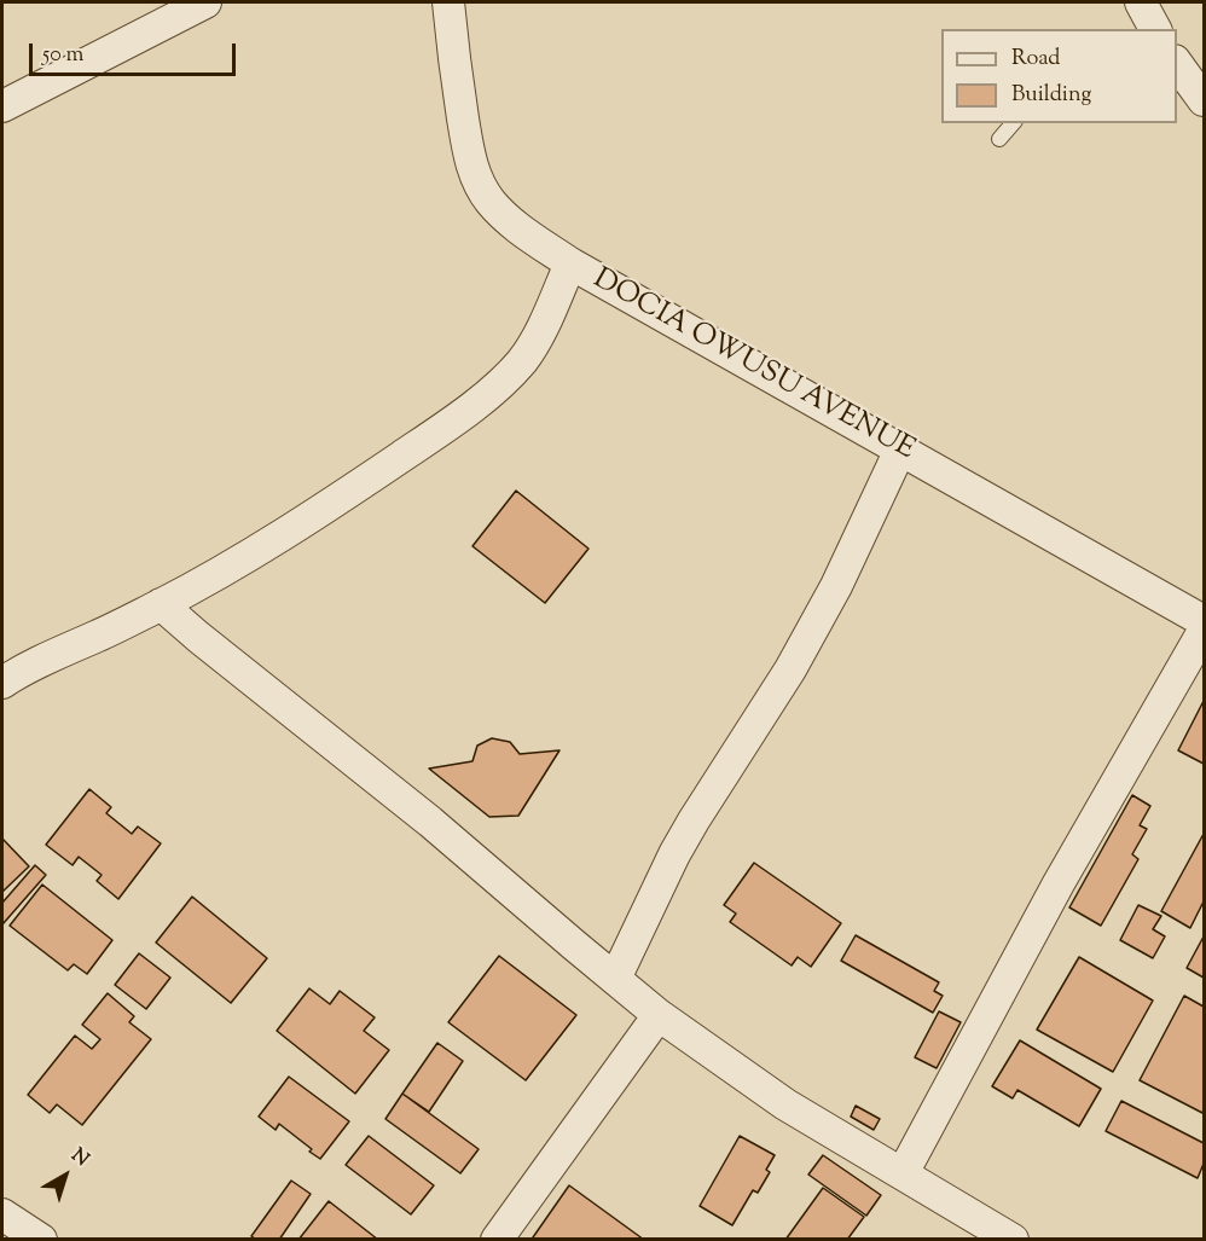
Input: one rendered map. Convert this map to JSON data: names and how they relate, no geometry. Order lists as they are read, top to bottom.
{
  "streets": {
    "street": ["DOCIA OWUSU AVENUE"]
  },
  "legend": ["Road", "Building"],
  "scale_bar": "50 m",
  "north": "top right"
}
